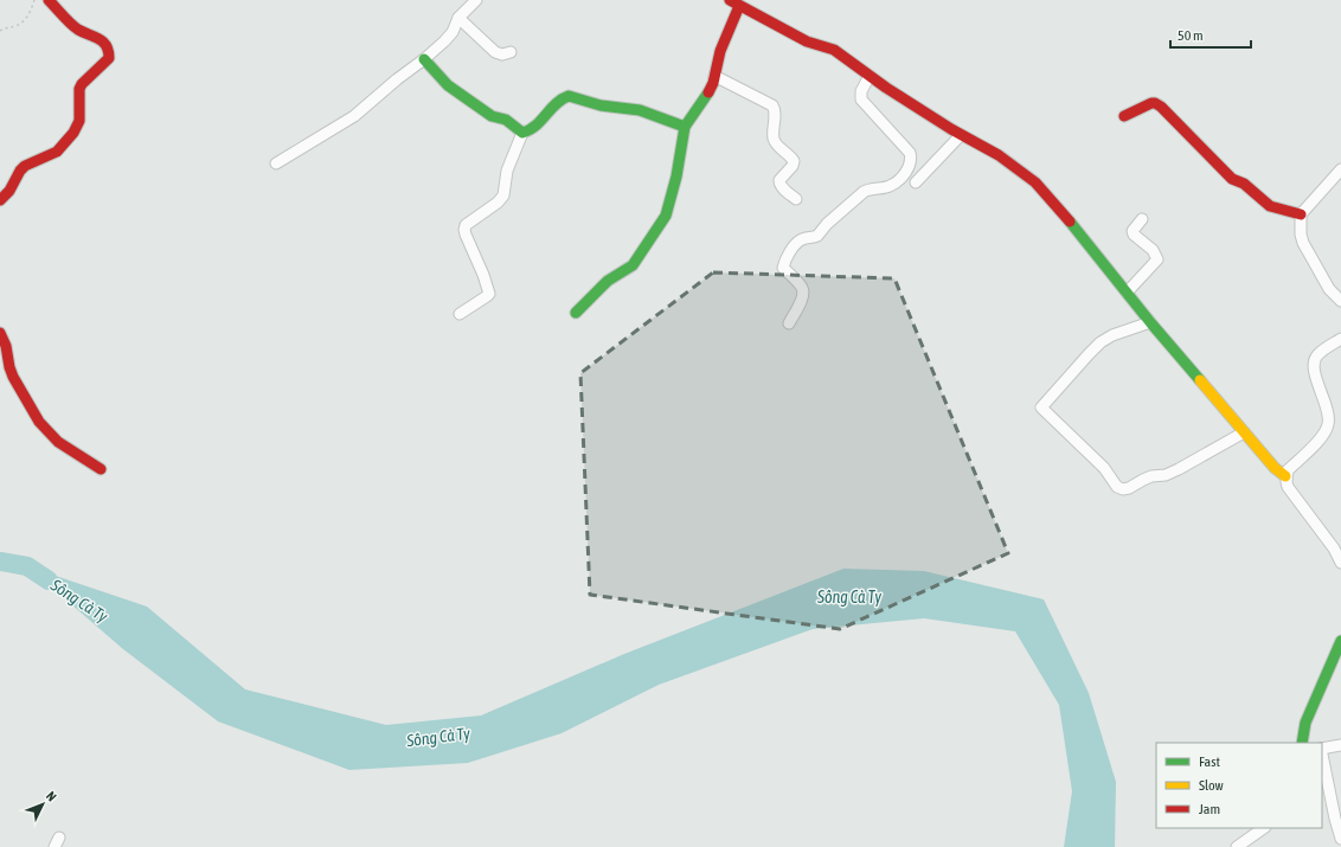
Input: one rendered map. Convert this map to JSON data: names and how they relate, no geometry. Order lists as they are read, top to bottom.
{
  "water": ["Sông Cà Ty"],
  "legend": ["Fast", "Slow", "Jam"],
  "scale_bar": "50 m",
  "north": "top right"
}
